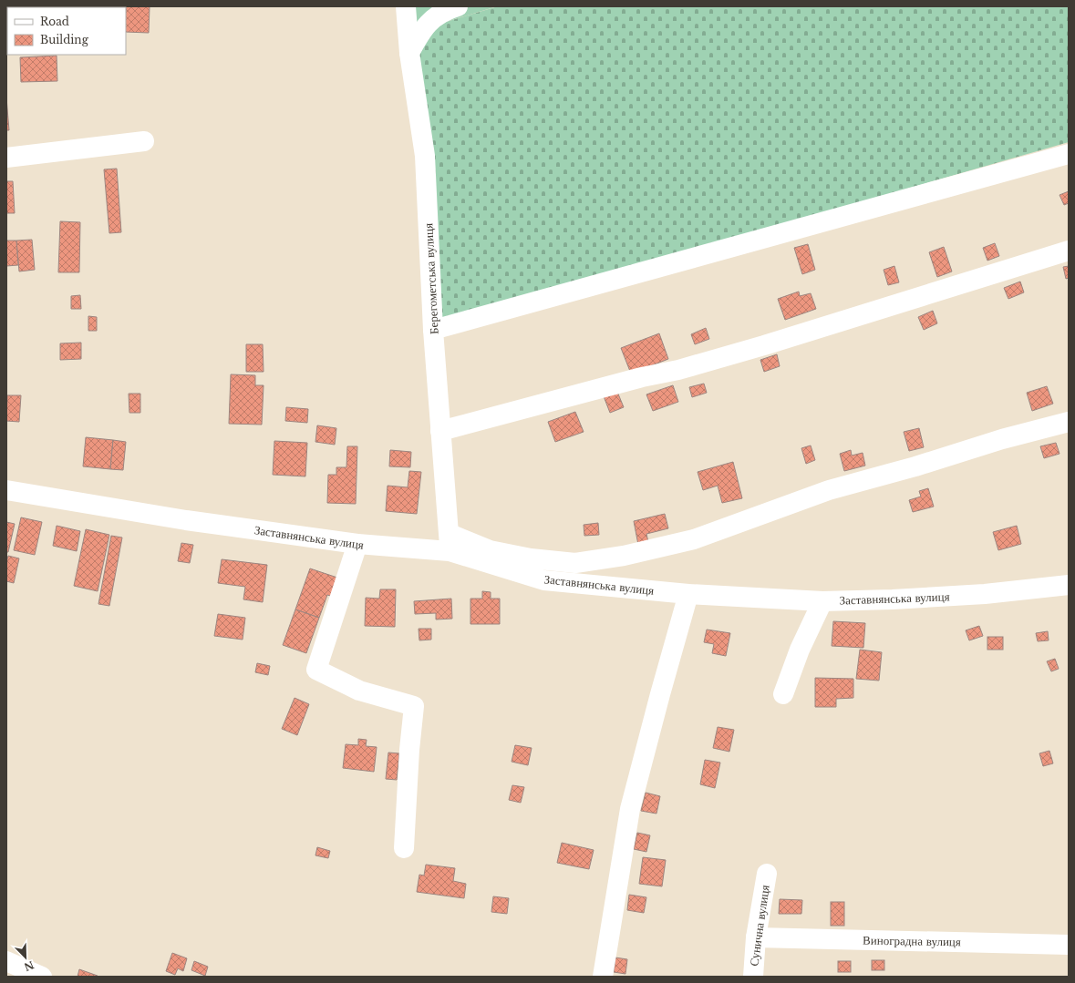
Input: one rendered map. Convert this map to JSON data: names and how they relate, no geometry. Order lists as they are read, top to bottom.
{
  "streets": {
    "street": [
      "Берегометська вулиця",
      "Заставнянська вулиця",
      "Сунична вулиця",
      "Виноградна вулиця"
    ]
  },
  "crossings": [
    ["Берегометська вулиця", "Заставнянська вулиця"],
    ["Сунична вулиця", "Виноградна вулиця"]
  ],
  "legend": ["Road", "Building"],
  "north": "bottom right"
}
